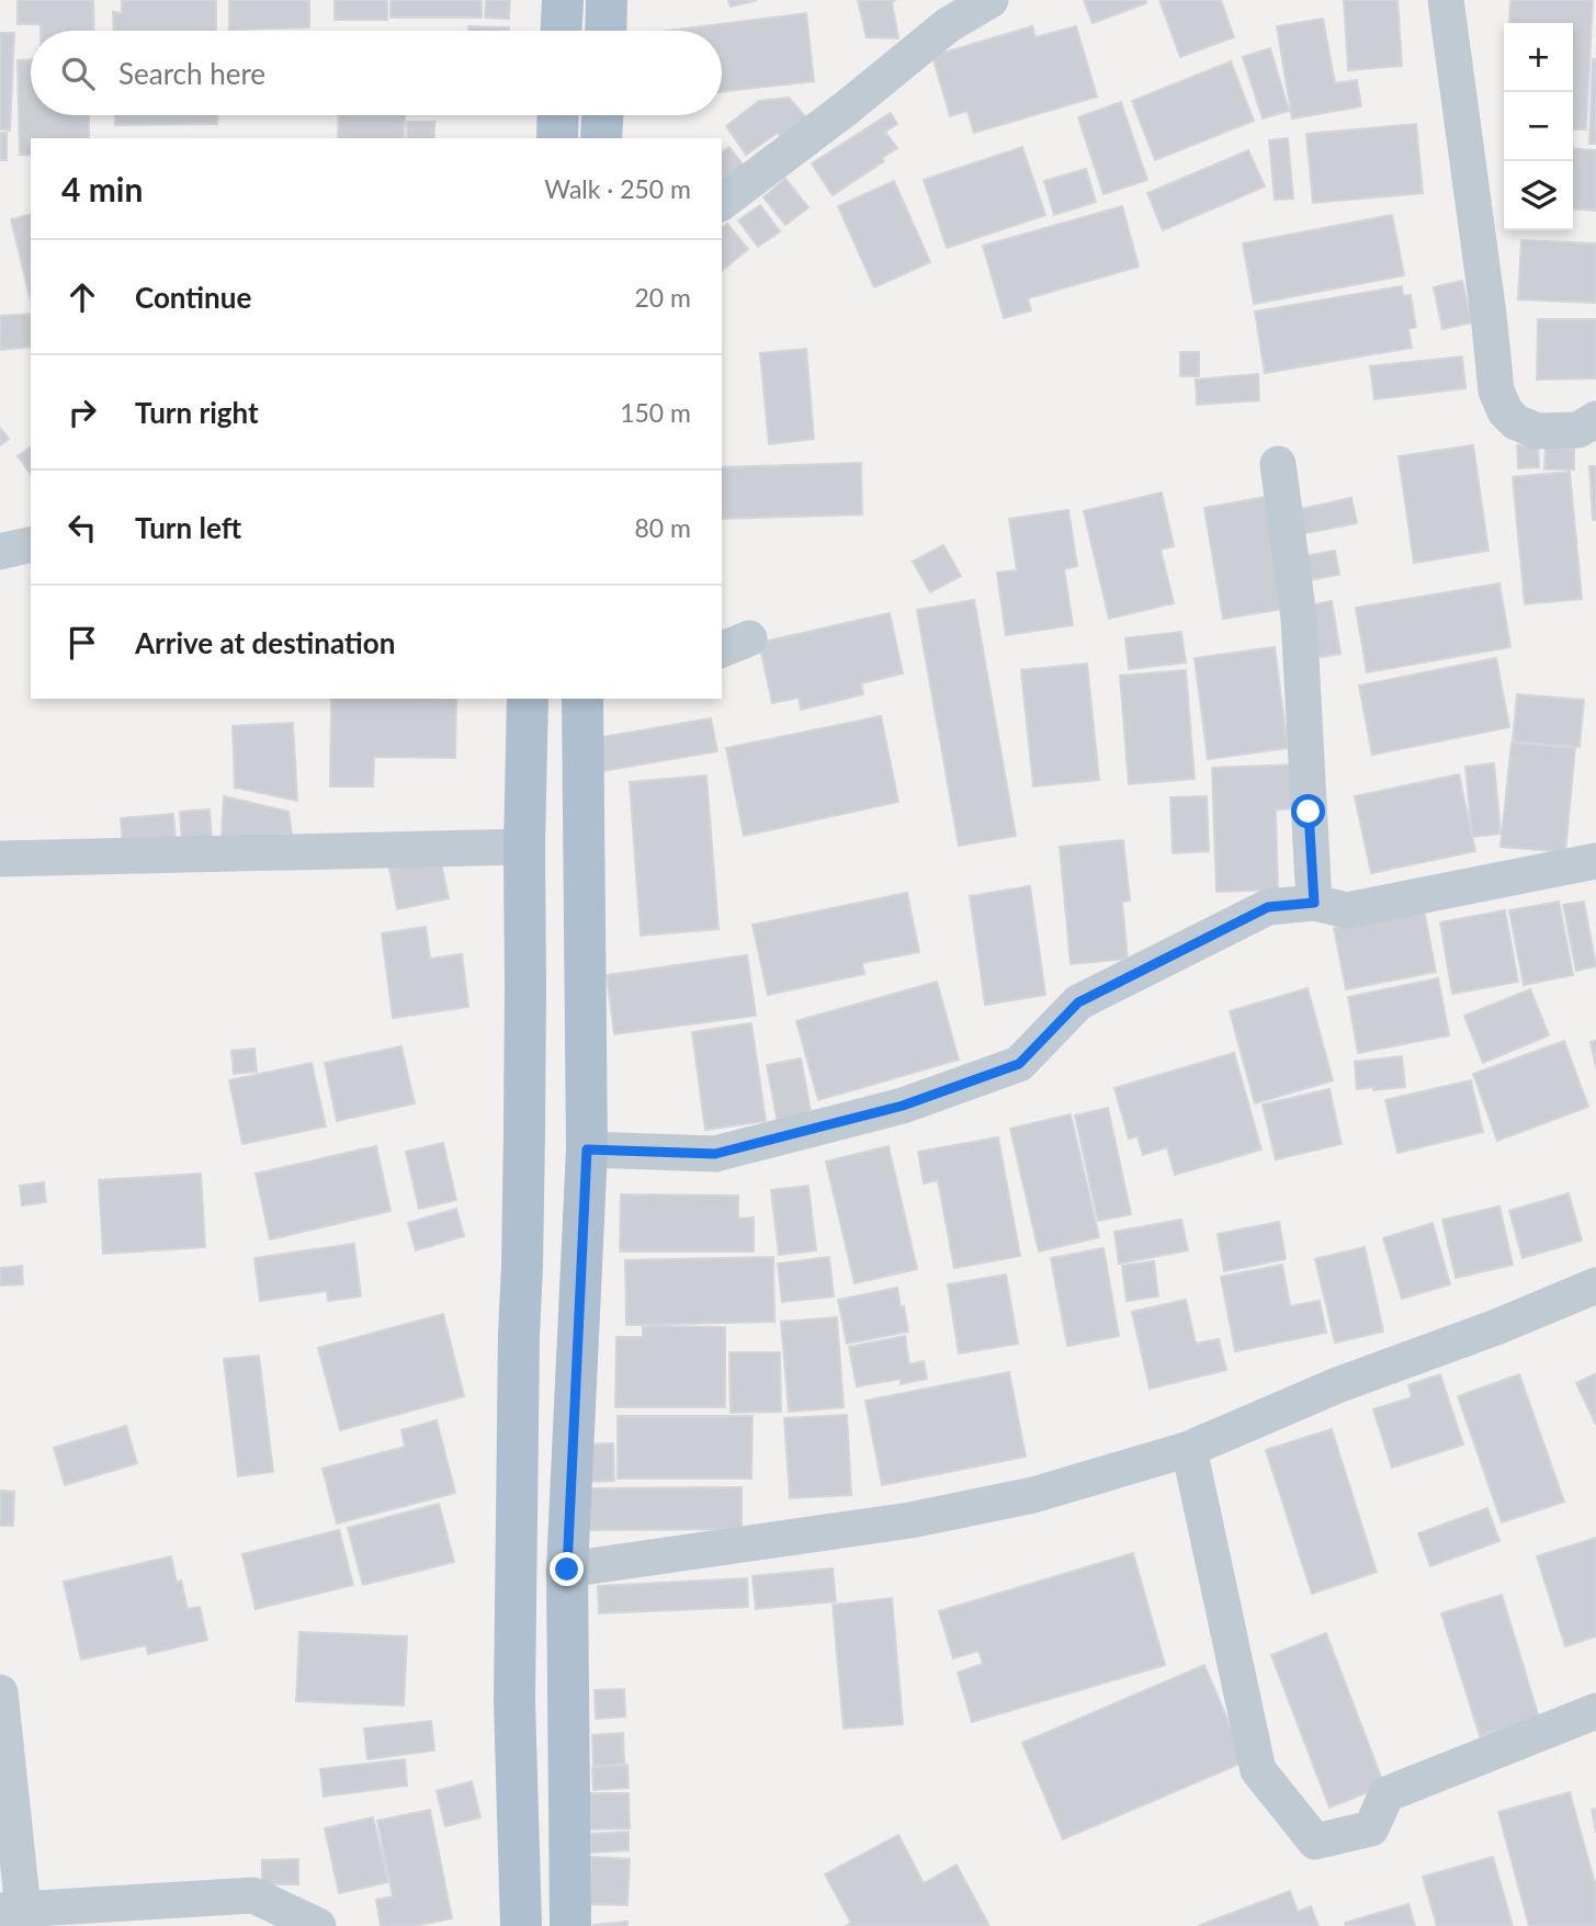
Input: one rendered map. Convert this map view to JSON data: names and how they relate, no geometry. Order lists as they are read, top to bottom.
{
  "page": {
    "map_buttons": ["+", "−"],
    "search": "Search here",
    "heading": ["4 min", "Walk · 250 m"],
    "list": [
      ["Continue", "20 m"],
      ["Turn right", "150 m"],
      ["Turn left", "80 m"],
      "Arrive at destination"
    ]
  }
}
